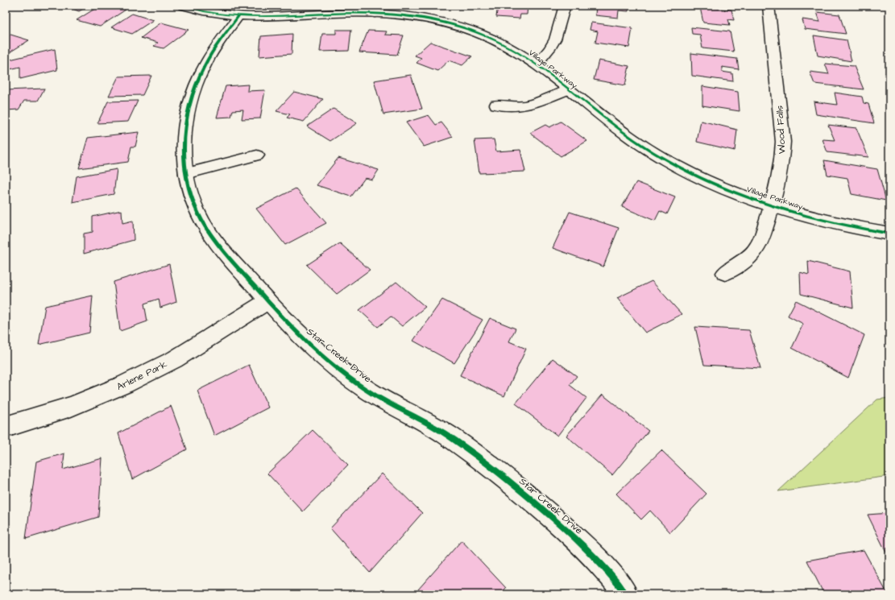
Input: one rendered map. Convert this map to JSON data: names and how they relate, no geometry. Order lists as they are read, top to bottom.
{
  "streets": {
    "street": [
      "Village Parkway",
      "Wood Falls",
      "Star Creek Drive",
      "Arlene Park"
    ]
  },
  "crossings": [
    ["Village Parkway", "Wood Falls"],
    ["Village Parkway", "Star Creek Drive"],
    ["Star Creek Drive", "Arlene Park"]
  ]
}
